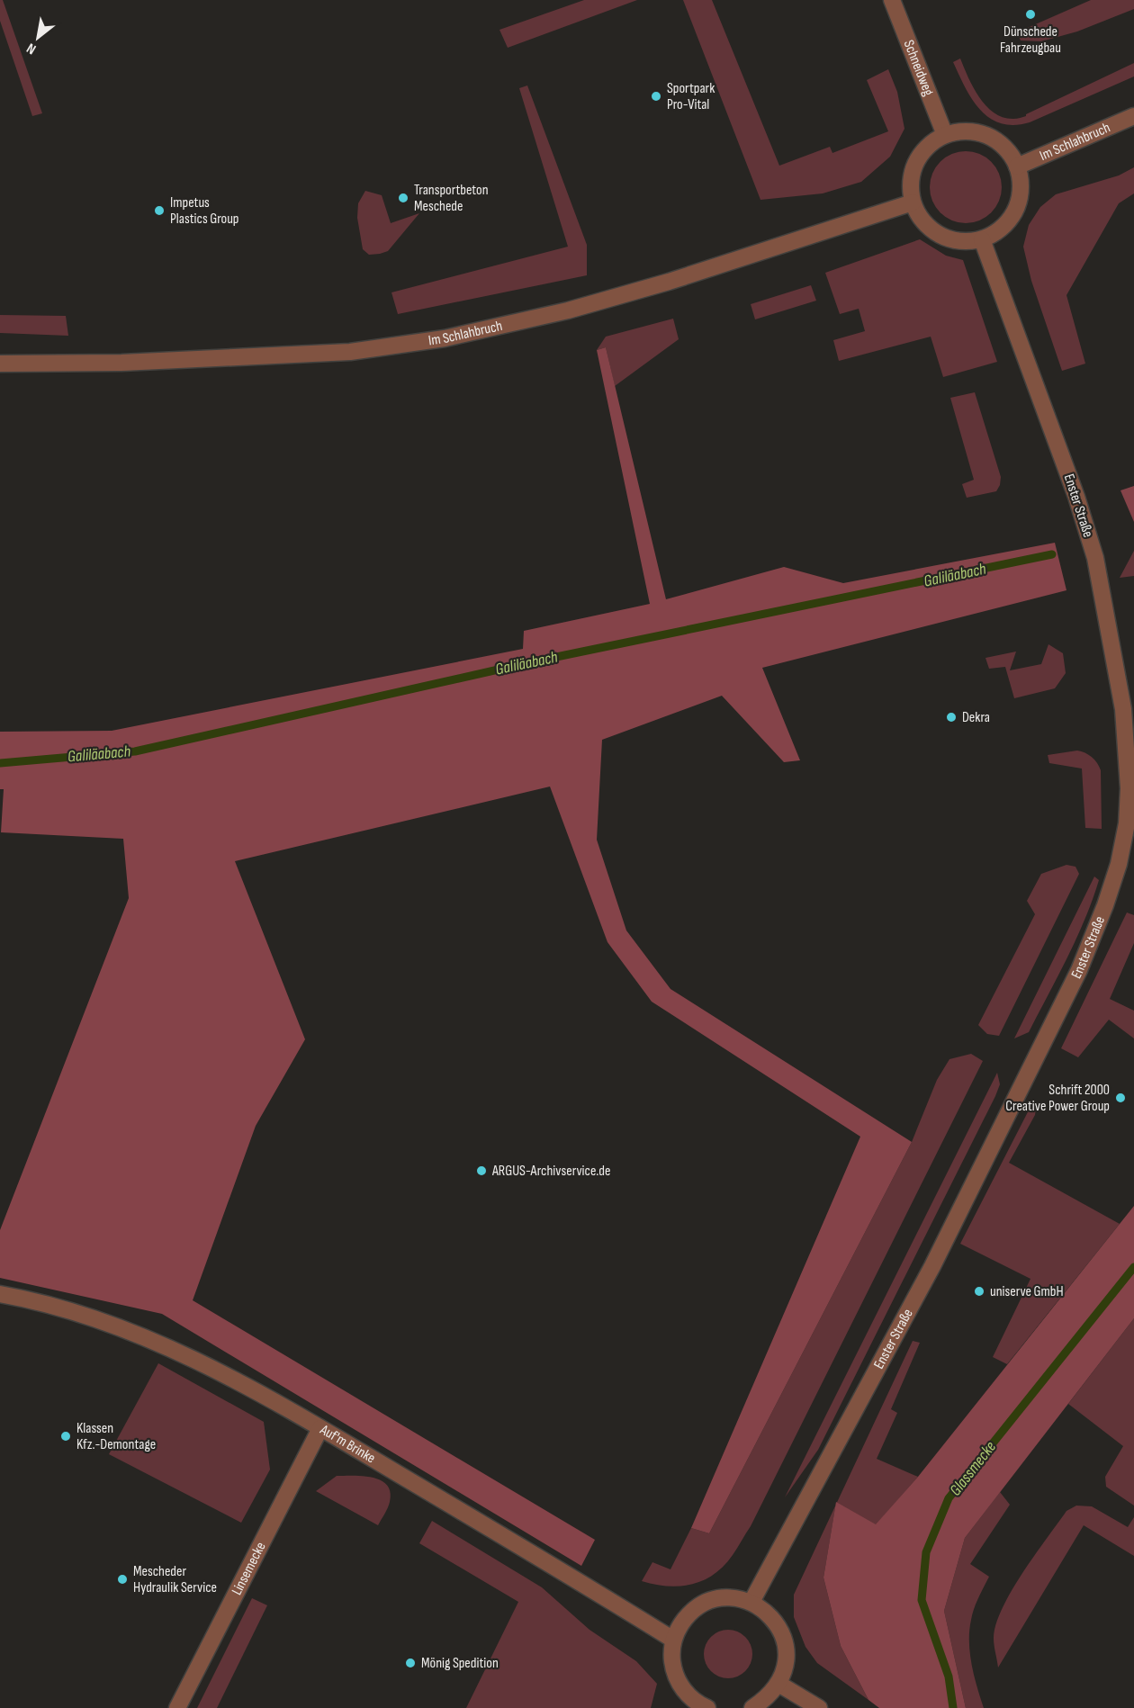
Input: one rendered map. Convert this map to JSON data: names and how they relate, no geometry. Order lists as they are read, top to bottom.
{
  "streets": {
    "street": [
      "Schneidweg",
      "Im Schlahbruch",
      "Enster Straße",
      "Auf'm Brinke",
      "Linsemecke"
    ]
  },
  "crossings": [
    ["Schneidweg", "Im Schlahbruch"],
    ["Schneidweg", "Enster Straße"],
    ["Im Schlahbruch", "Enster Straße"],
    ["Auf'm Brinke", "Linsemecke"]
  ],
  "water": ["Galiläabach", "Glassmecke"],
  "places": [
    "Dünschede Fahrzeugbau",
    "Sportpark Pro-Vital",
    "Transportbeton Meschede",
    "Impetus Plastics Group",
    "Dekra",
    "Schrift 2000 Creative Power Group",
    "ARGUS-Archivservice.de",
    "uniserve GmbH",
    "Klassen Kfz.-Demontage",
    "Mescheder Hydraulik Service",
    "Mönig Spedition"
  ],
  "north": "bottom left"
}
